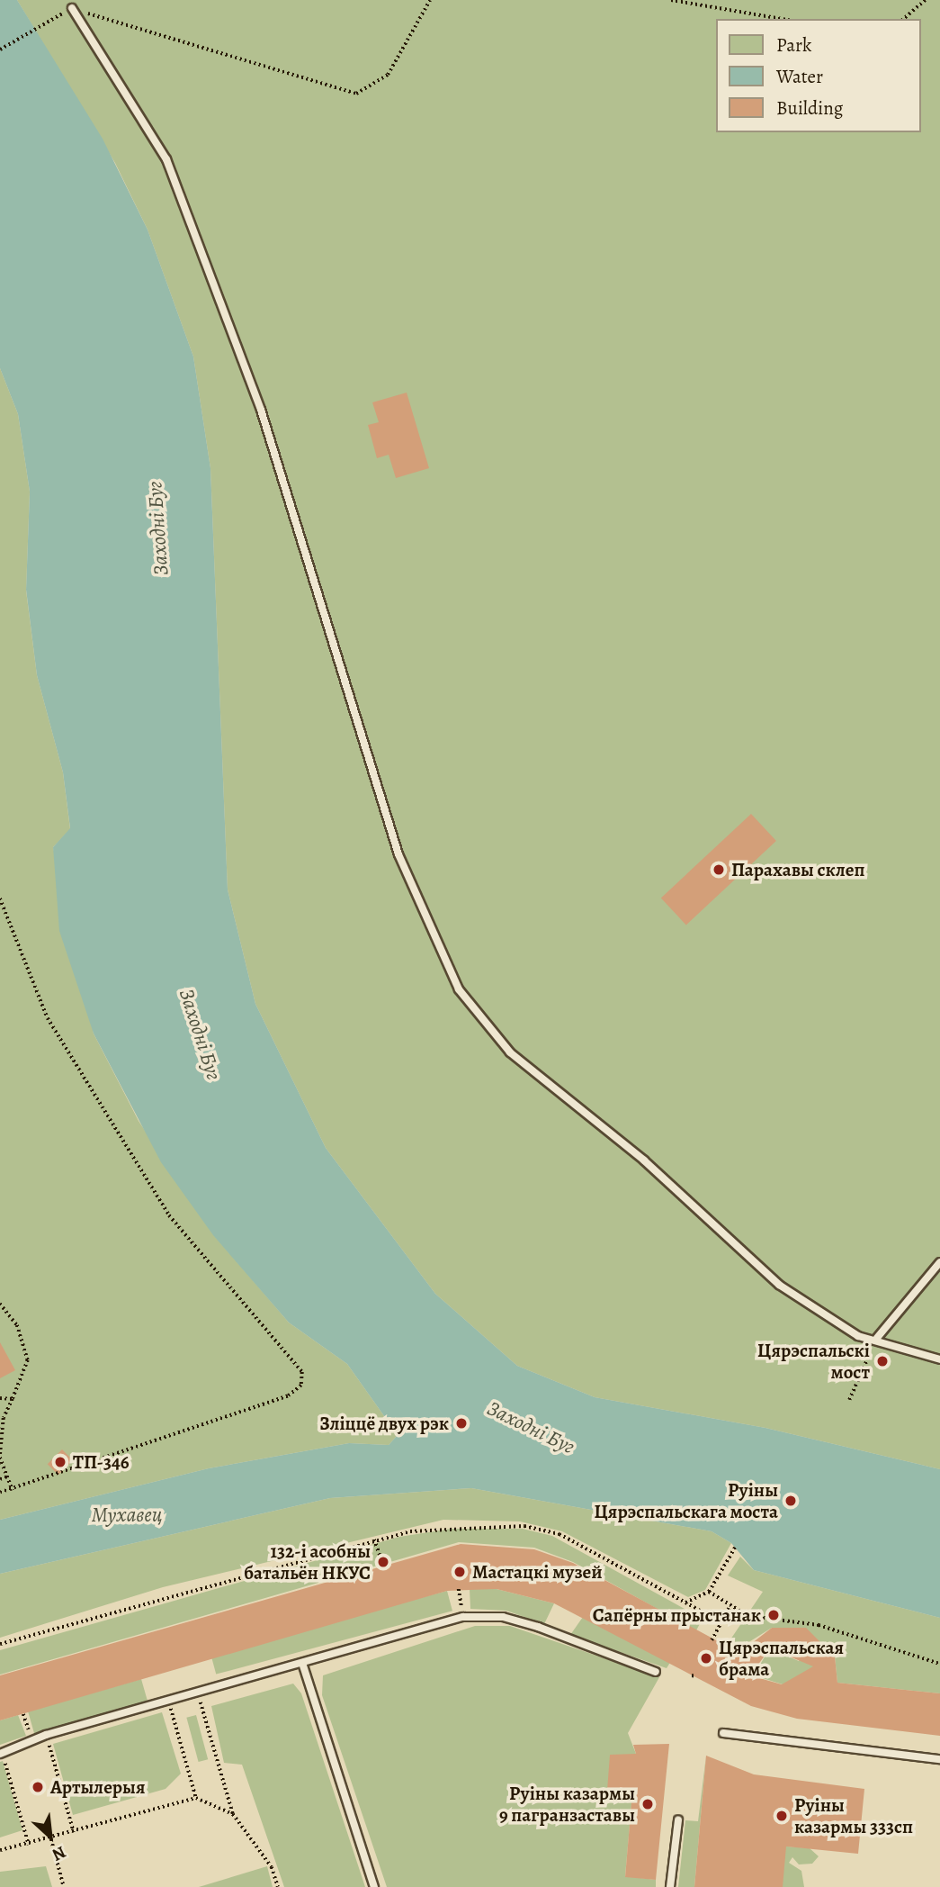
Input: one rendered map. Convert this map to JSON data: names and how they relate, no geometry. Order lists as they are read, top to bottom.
{
  "water": ["Заходні Буг", "Мухавец"],
  "places": [
    "Парахавы склеп",
    "Цярэспальскі мост",
    "Зліццё двух рэк",
    "ТП-346",
    "Руіны Цярэспальскага моста",
    "132-і асобны батальён НКУС",
    "Мастацкі музей",
    "Сапёрны прыстанак",
    "Цярэспальская брама",
    "Артылерыя",
    "Руіны казармы 9 пагранзаставы",
    "Руіны казармы 333сп"
  ],
  "legend": ["Park", "Water", "Building"],
  "north": "bottom right"
}
